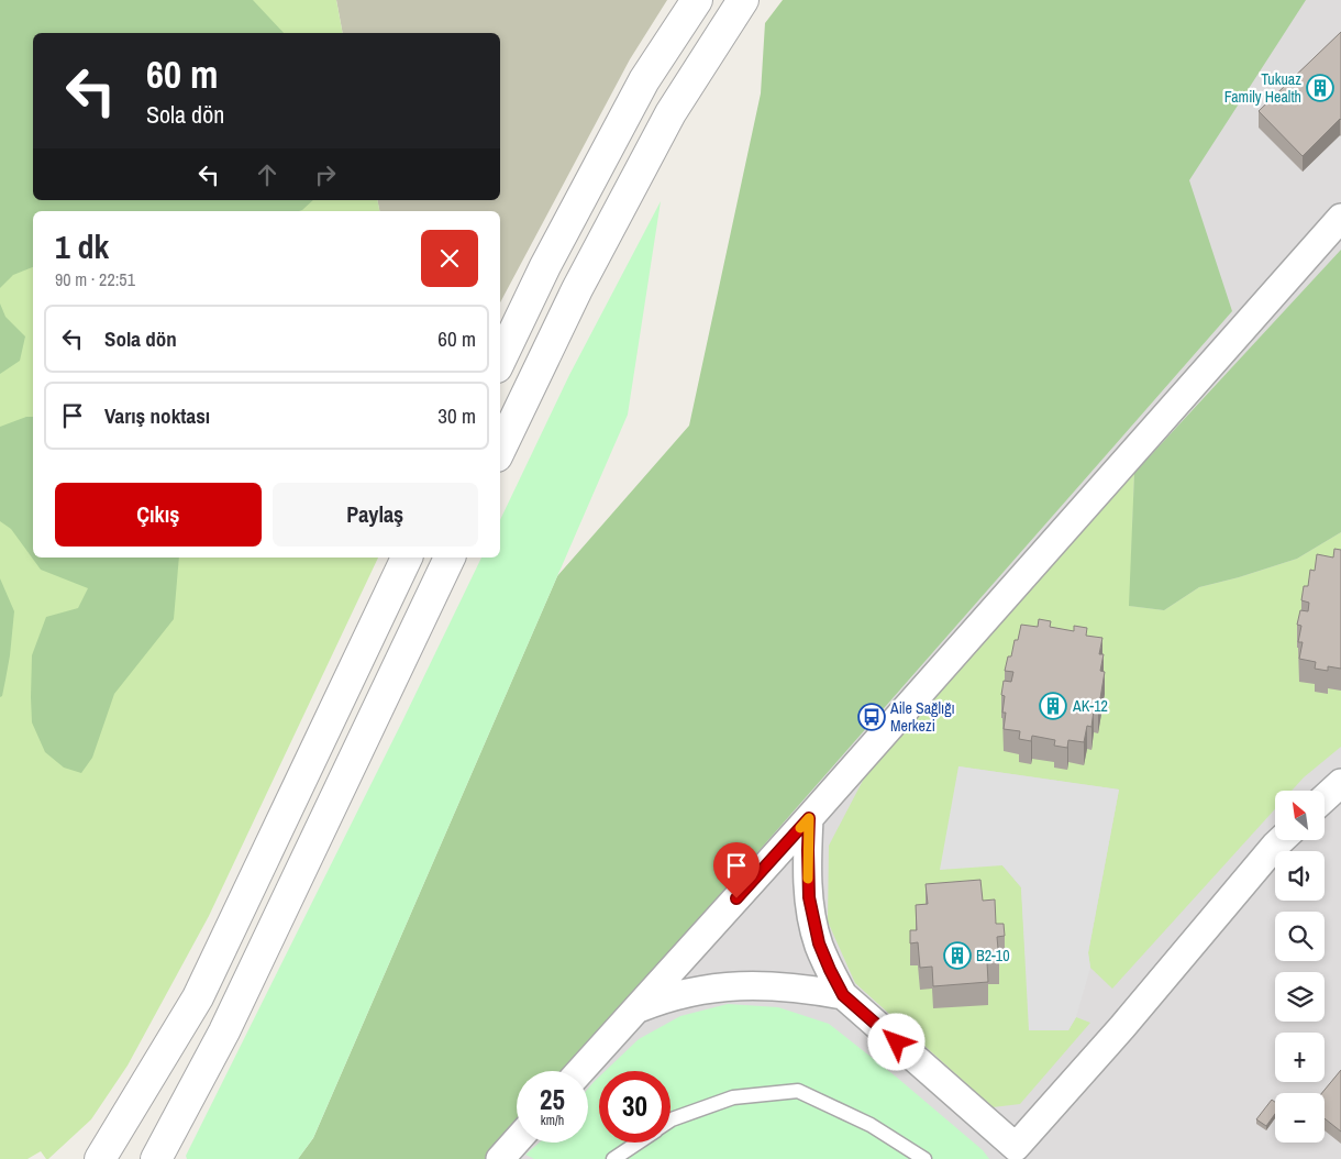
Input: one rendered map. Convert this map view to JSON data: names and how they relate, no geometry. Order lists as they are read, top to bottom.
{
  "places": {
    "building": ["Tukuaz Family Health", "AK-12", "B2-10"],
    "bus stop": ["Aile Sağlığı Merkezi"]
  },
  "north": "top left",
  "page": {
    "turn": ["60 m", "Sola dön"],
    "heading": ["1 dk", "90 m · 22:51"],
    "list": [
      {
        "name": "Sola dön",
        "value": "60 m"
      },
      {
        "name": "Varış noktası",
        "value": "30 m"
      }
    ],
    "buttons": ["Çıkış", "Paylaş"],
    "map_buttons": ["+", "−"],
    "speed": "25 km/h",
    "limit": "30"
  }
}
